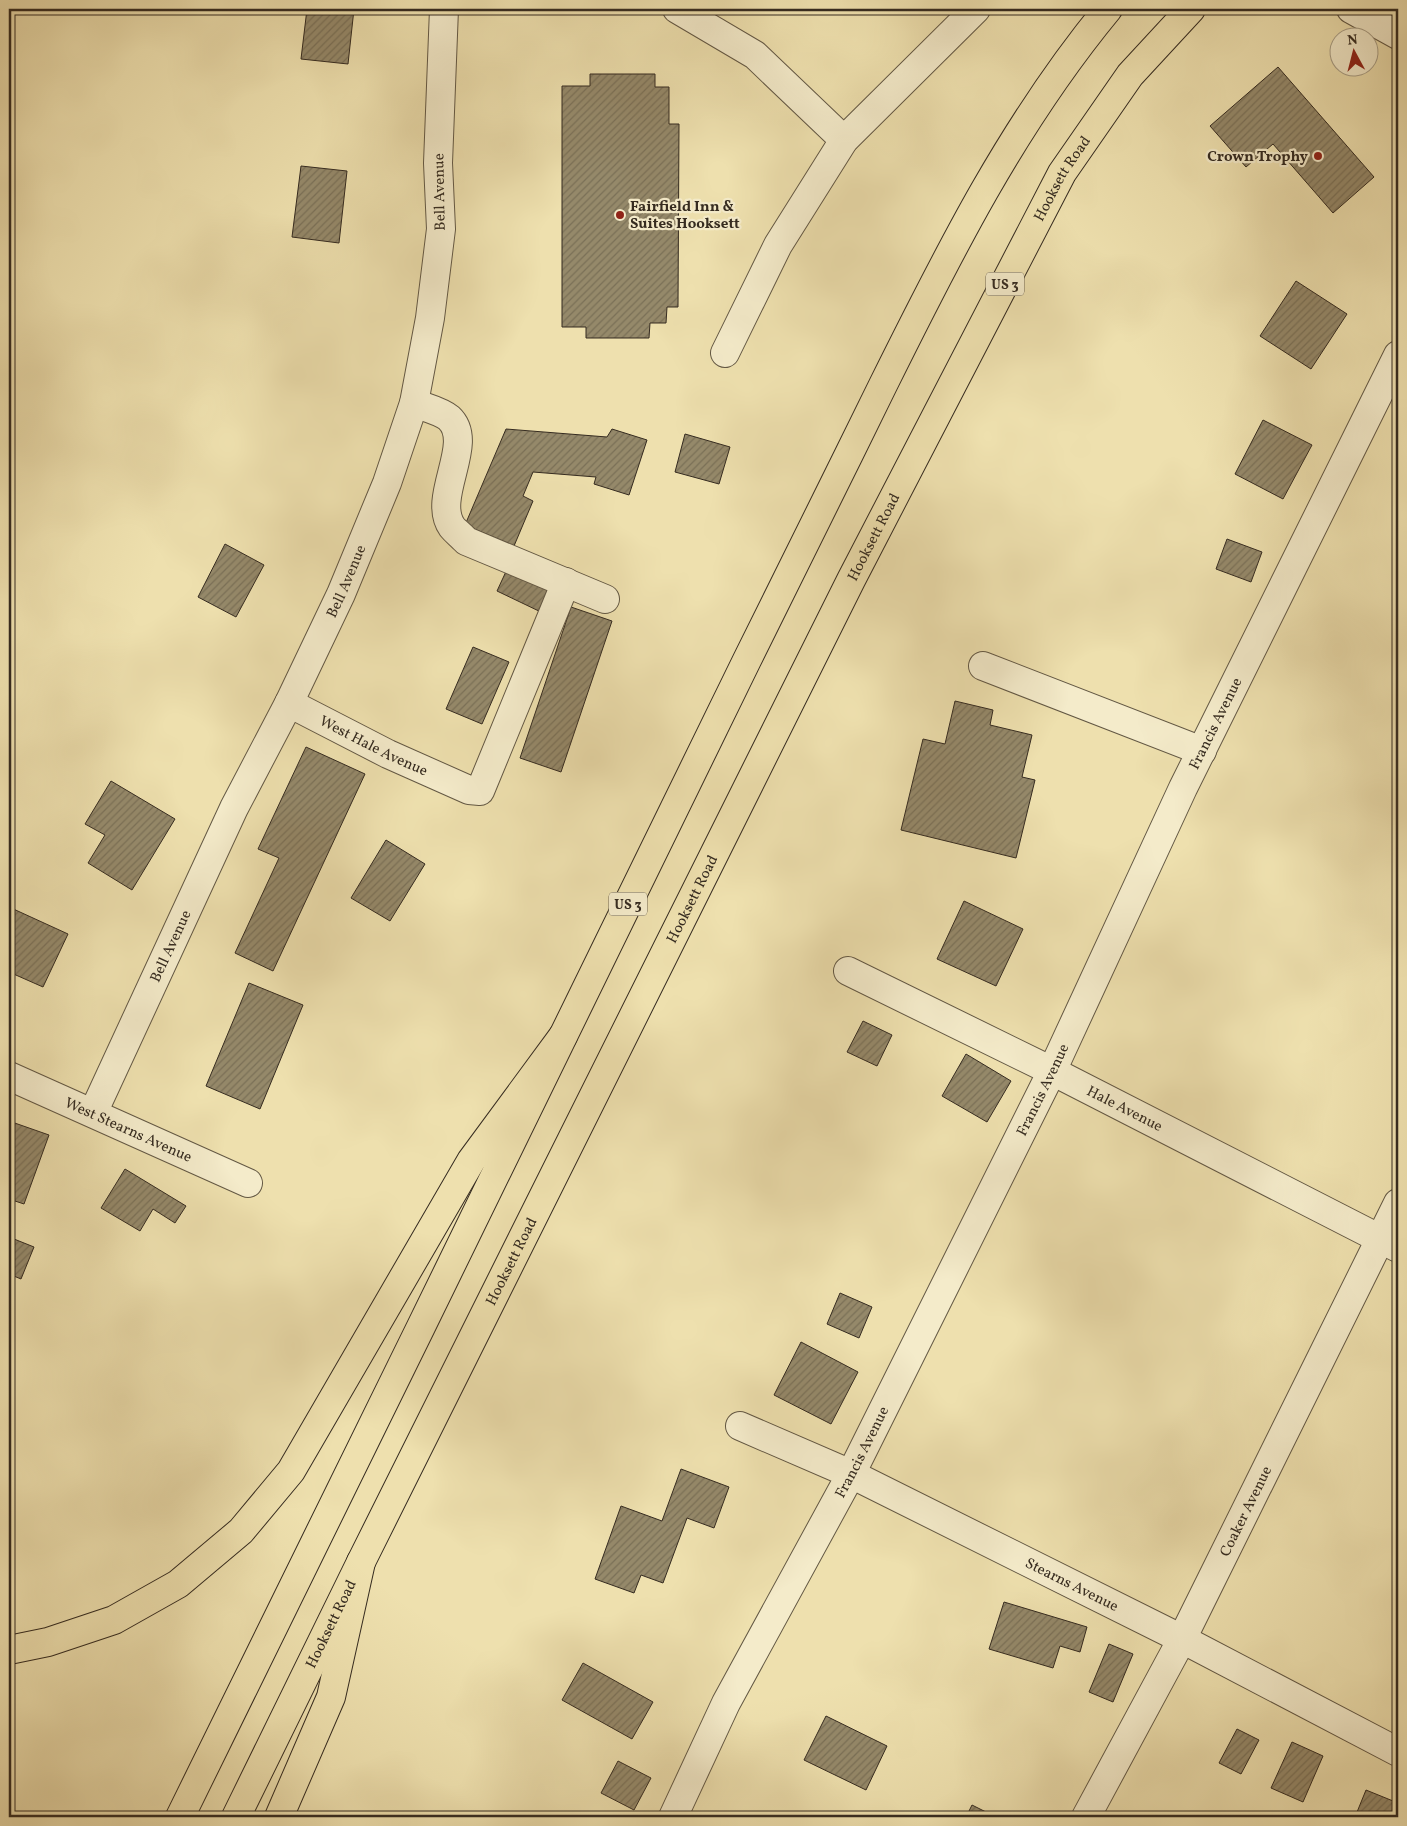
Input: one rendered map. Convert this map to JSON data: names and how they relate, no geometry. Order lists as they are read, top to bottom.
{
  "streets": {
    "main road": ["Hooksett Road", "US 3"],
    "street": [
      "Bell Avenue",
      "Francis Avenue",
      "West Hale Avenue",
      "Hale Avenue",
      "West Stearns Avenue",
      "Coaker Avenue",
      "Stearns Avenue"
    ]
  },
  "crossings": [
    ["Bell Avenue", "West Hale Avenue"],
    ["Bell Avenue", "West Stearns Avenue"],
    ["Francis Avenue", "Hale Avenue"],
    ["Francis Avenue", "Stearns Avenue"],
    ["Hale Avenue", "Coaker Avenue"],
    ["Coaker Avenue", "Stearns Avenue"]
  ],
  "places": ["Crown Trophy", "Fairfield Inn & Suites Hooksett"],
  "north": "top"
}
